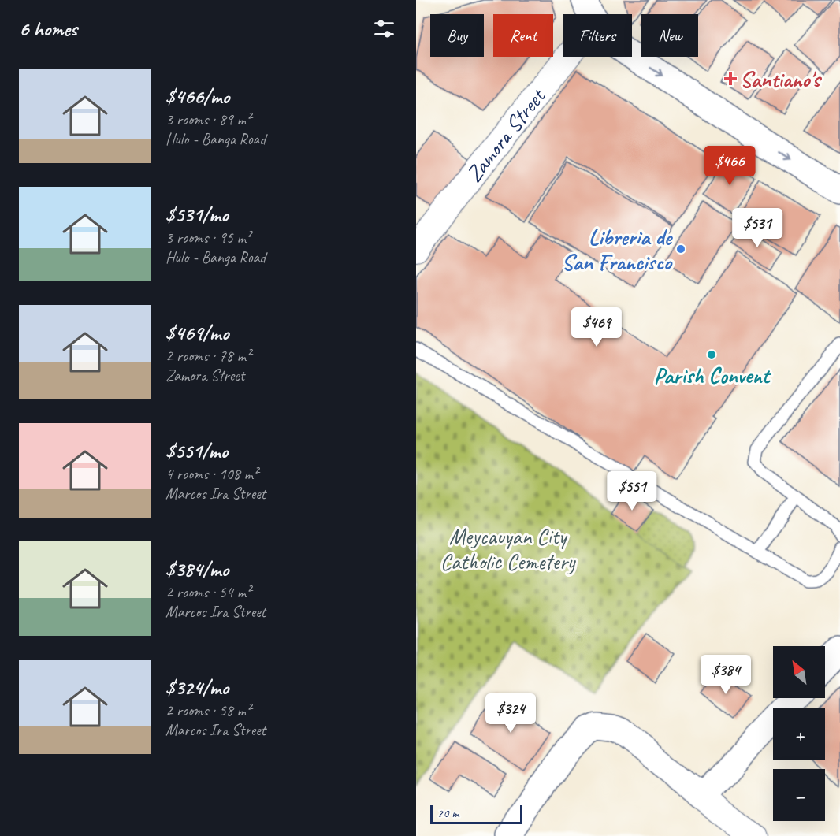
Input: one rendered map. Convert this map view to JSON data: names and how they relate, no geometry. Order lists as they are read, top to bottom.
{
  "streets": {
    "street": ["Zamora Street"]
  },
  "parks": ["Meycauyan City Catholic Cemetery"],
  "places": {
    "health": ["Santiano's"],
    "other": ["Libreria de San Francisco", "Parish Convent"]
  },
  "scale_bar": "20 m",
  "north": "top left",
  "page": {
    "heading": "6 homes",
    "chip": [
      "Buy",
      "Rent",
      "Filters",
      "New"
    ],
    "list": [
      {
        "name": "$466/mo",
        "note": "3 rooms · 89 m² · Hulo - Banga Road"
      },
      {
        "name": "$531/mo",
        "note": "3 rooms · 95 m² · Hulo - Banga Road"
      },
      {
        "name": "$469/mo",
        "note": "2 rooms · 78 m² · Zamora Street"
      },
      {
        "name": "$551/mo",
        "note": "4 rooms · 108 m² · Marcos Ira Street"
      },
      {
        "name": "$384/mo",
        "note": "2 rooms · 54 m² · Marcos Ira Street"
      },
      {
        "name": "$324/mo",
        "note": "2 rooms · 58 m² · Marcos Ira Street"
      }
    ],
    "price": [
      "$466",
      "$531",
      "$469",
      "$551",
      "$384",
      "$324"
    ],
    "map_buttons": ["+", "−"],
    "scale": "20 m"
  }
}
